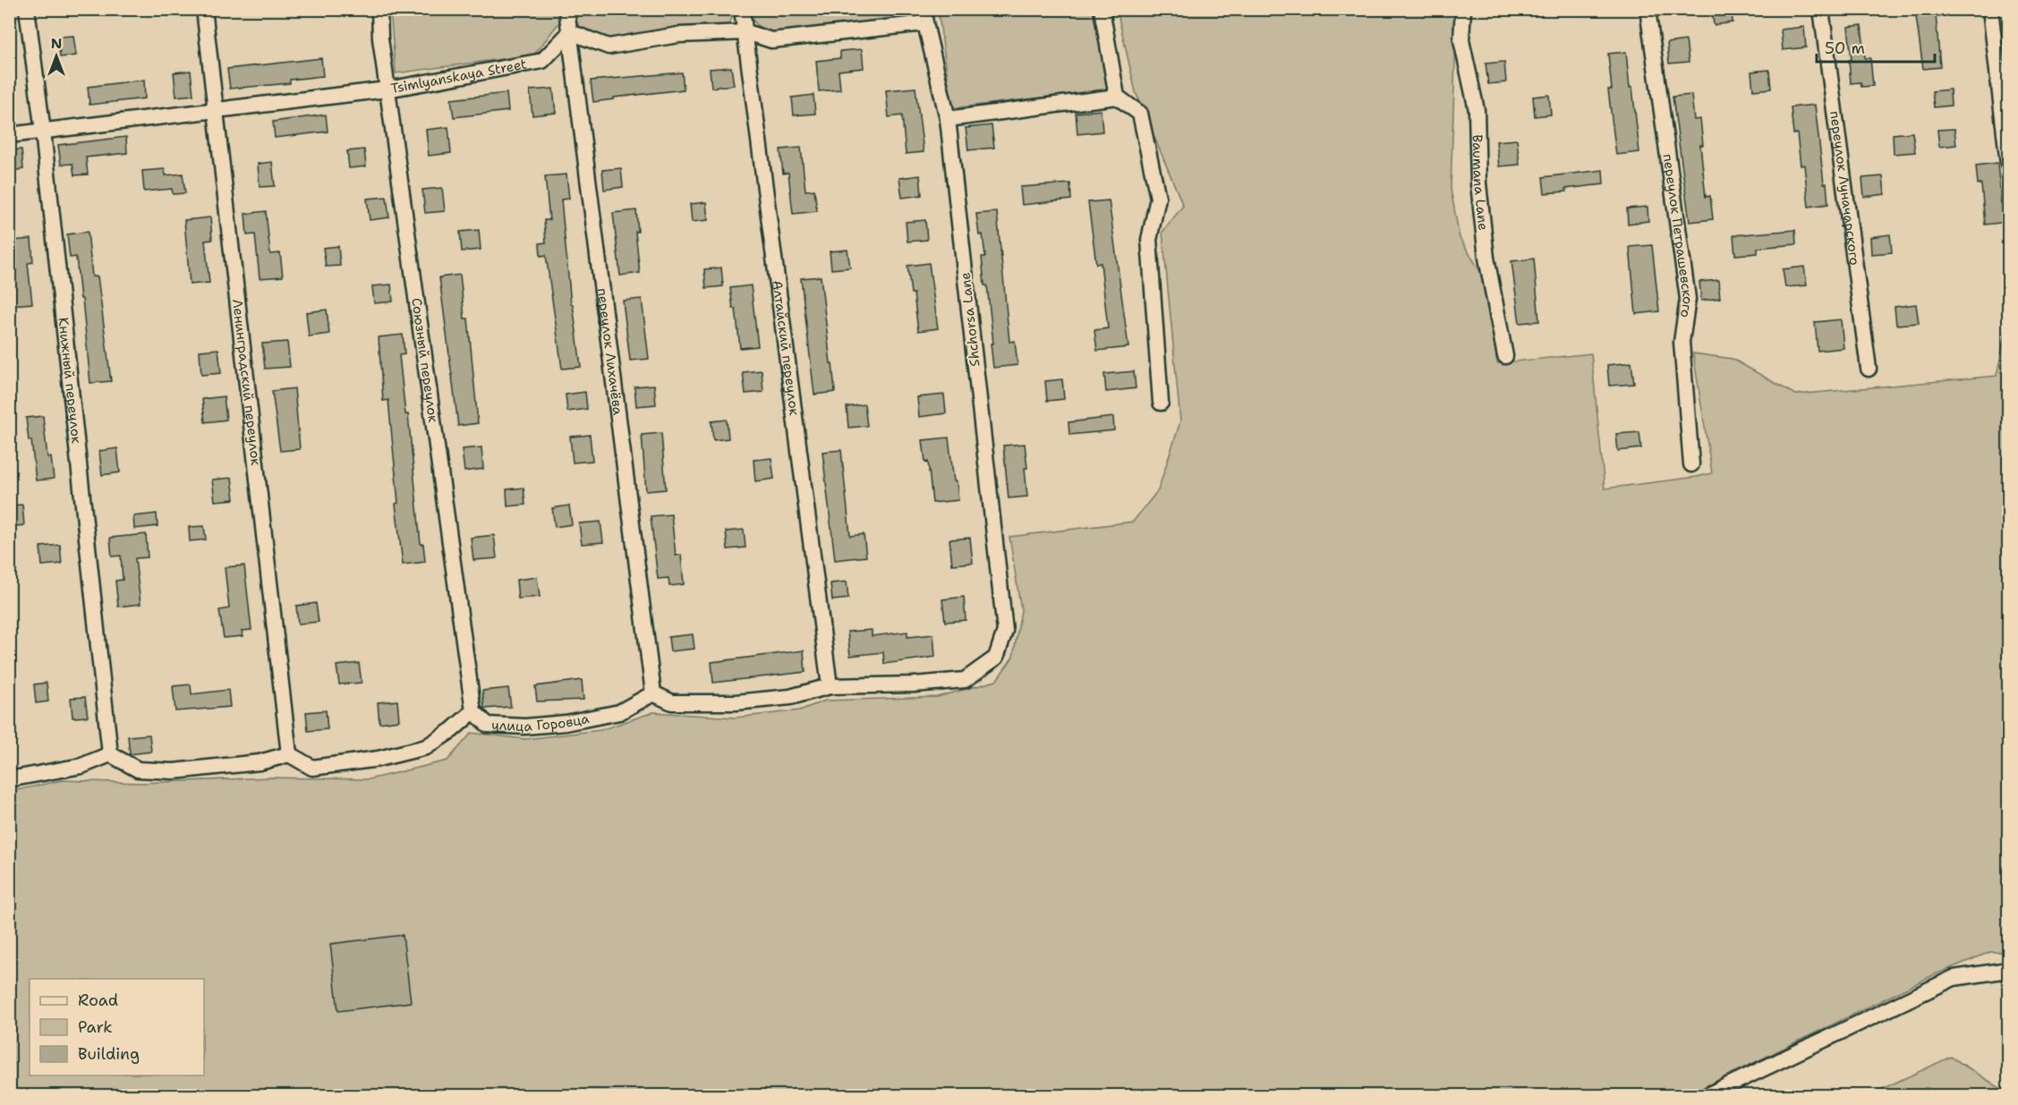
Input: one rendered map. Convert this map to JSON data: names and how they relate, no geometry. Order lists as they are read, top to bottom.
{
  "streets": {
    "street": [
      "Tsimlyanskaya Street",
      "Baumana Lane",
      "переулок Луначарского",
      "переулок Петрашевского",
      "Shchorsa Lane",
      "Алтайский переулок",
      "переулок Лихачёва",
      "Союзный переулок",
      "Книжный переулок",
      "Ленинградский переулок",
      "улица Горовца"
    ]
  },
  "crossings": [
    ["Tsimlyanskaya Street", "переулок Лихачёва"],
    ["Tsimlyanskaya Street", "Союзный переулок"],
    ["Tsimlyanskaya Street", "Книжный переулок"],
    ["Tsimlyanskaya Street", "Ленинградский переулок"],
    ["Shchorsa Lane", "Алтайский переулок"],
    ["переулок Лихачёва", "улица Горовца"],
    ["Союзный переулок", "улица Горовца"],
    ["Ленинградский переулок", "улица Горовца"]
  ],
  "legend": ["Road", "Park", "Building"],
  "scale_bar": "50 m",
  "north": "top"
}
